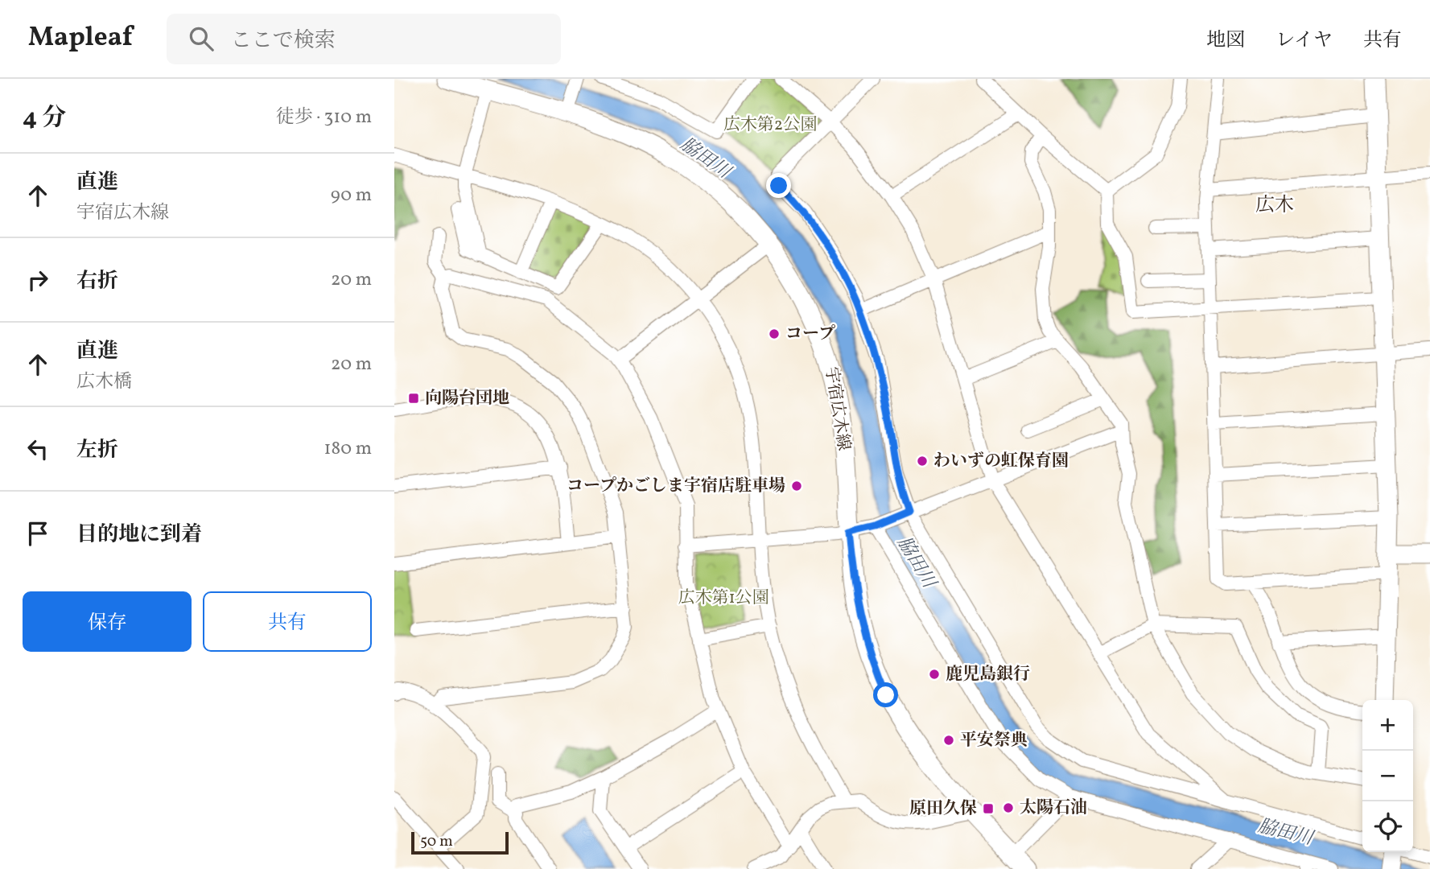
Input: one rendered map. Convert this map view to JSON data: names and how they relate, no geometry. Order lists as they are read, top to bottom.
{
  "streets": {
    "street": ["宇宿広木線"]
  },
  "districts": ["広木"],
  "water": ["脇田川"],
  "parks": ["広木第2公園", "広木第1公園"],
  "places": {
    "other": [
      "コープ",
      "わいずの虹保育園",
      "コープかごしま宇宿店駐車場",
      "鹿児島銀行",
      "平安祭典",
      "太陽石油"
    ],
    "transit": ["向陽台団地", "原田久保"]
  },
  "scale_bar": "50 m",
  "page": {
    "header": "Mapleaf",
    "search": "ここで検索",
    "nav": ["地図", "レイヤ", "共有"],
    "heading": ["4 分", "徒歩 · 310 m"],
    "list": [
      ["直進", "宇宿広木線", "90 m"],
      ["右折", "20 m"],
      ["直進", "広木橋", "20 m"],
      ["左折", "180 m"],
      "目的地に到着"
    ],
    "buttons": ["保存", "共有"],
    "map_buttons": ["+", "−"],
    "scale": "50 m"
  }
}
